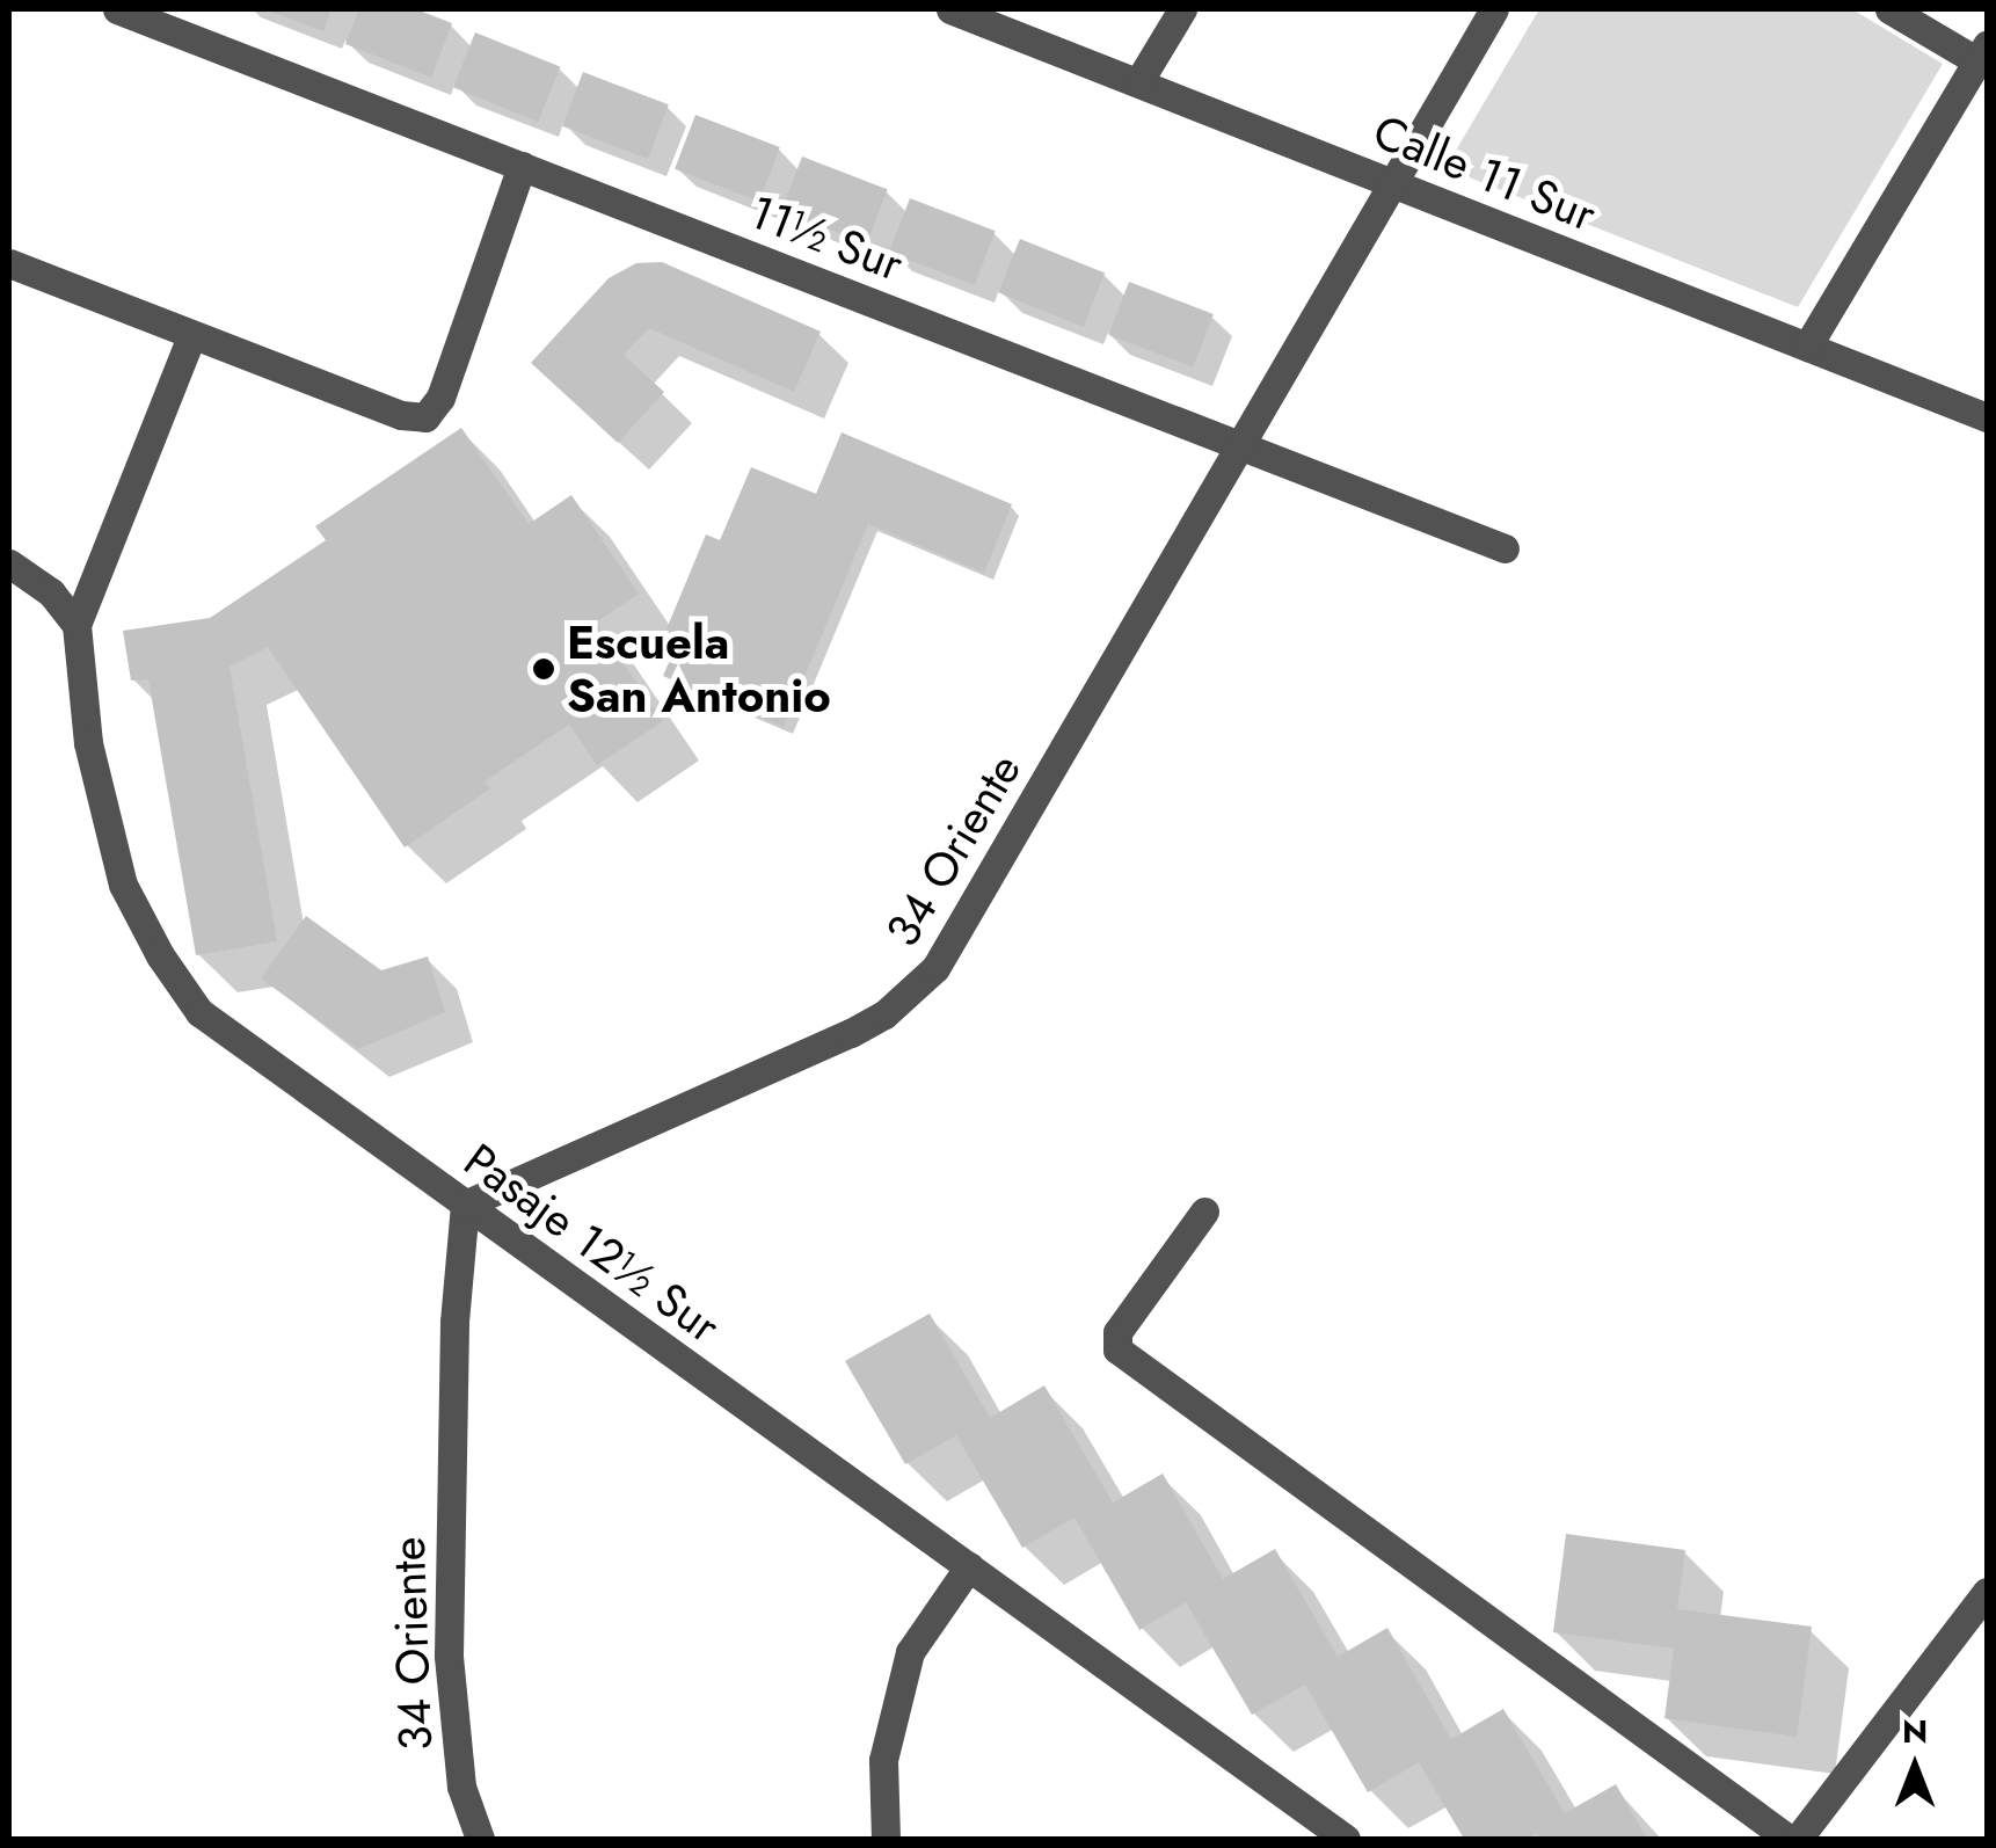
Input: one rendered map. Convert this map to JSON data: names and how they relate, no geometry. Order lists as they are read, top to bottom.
{
  "streets": {
    "street": [
      "Calle 11 Sur",
      "11½ Sur",
      "34 Oriente",
      "Pasaje 12½ Sur"
    ]
  },
  "crossings": [
    ["Calle 11 Sur", "34 Oriente"],
    ["11½ Sur", "34 Oriente"],
    ["34 Oriente", "Pasaje 12½ Sur"]
  ],
  "places": ["Escuela San Antonio"],
  "north": "top"
}
